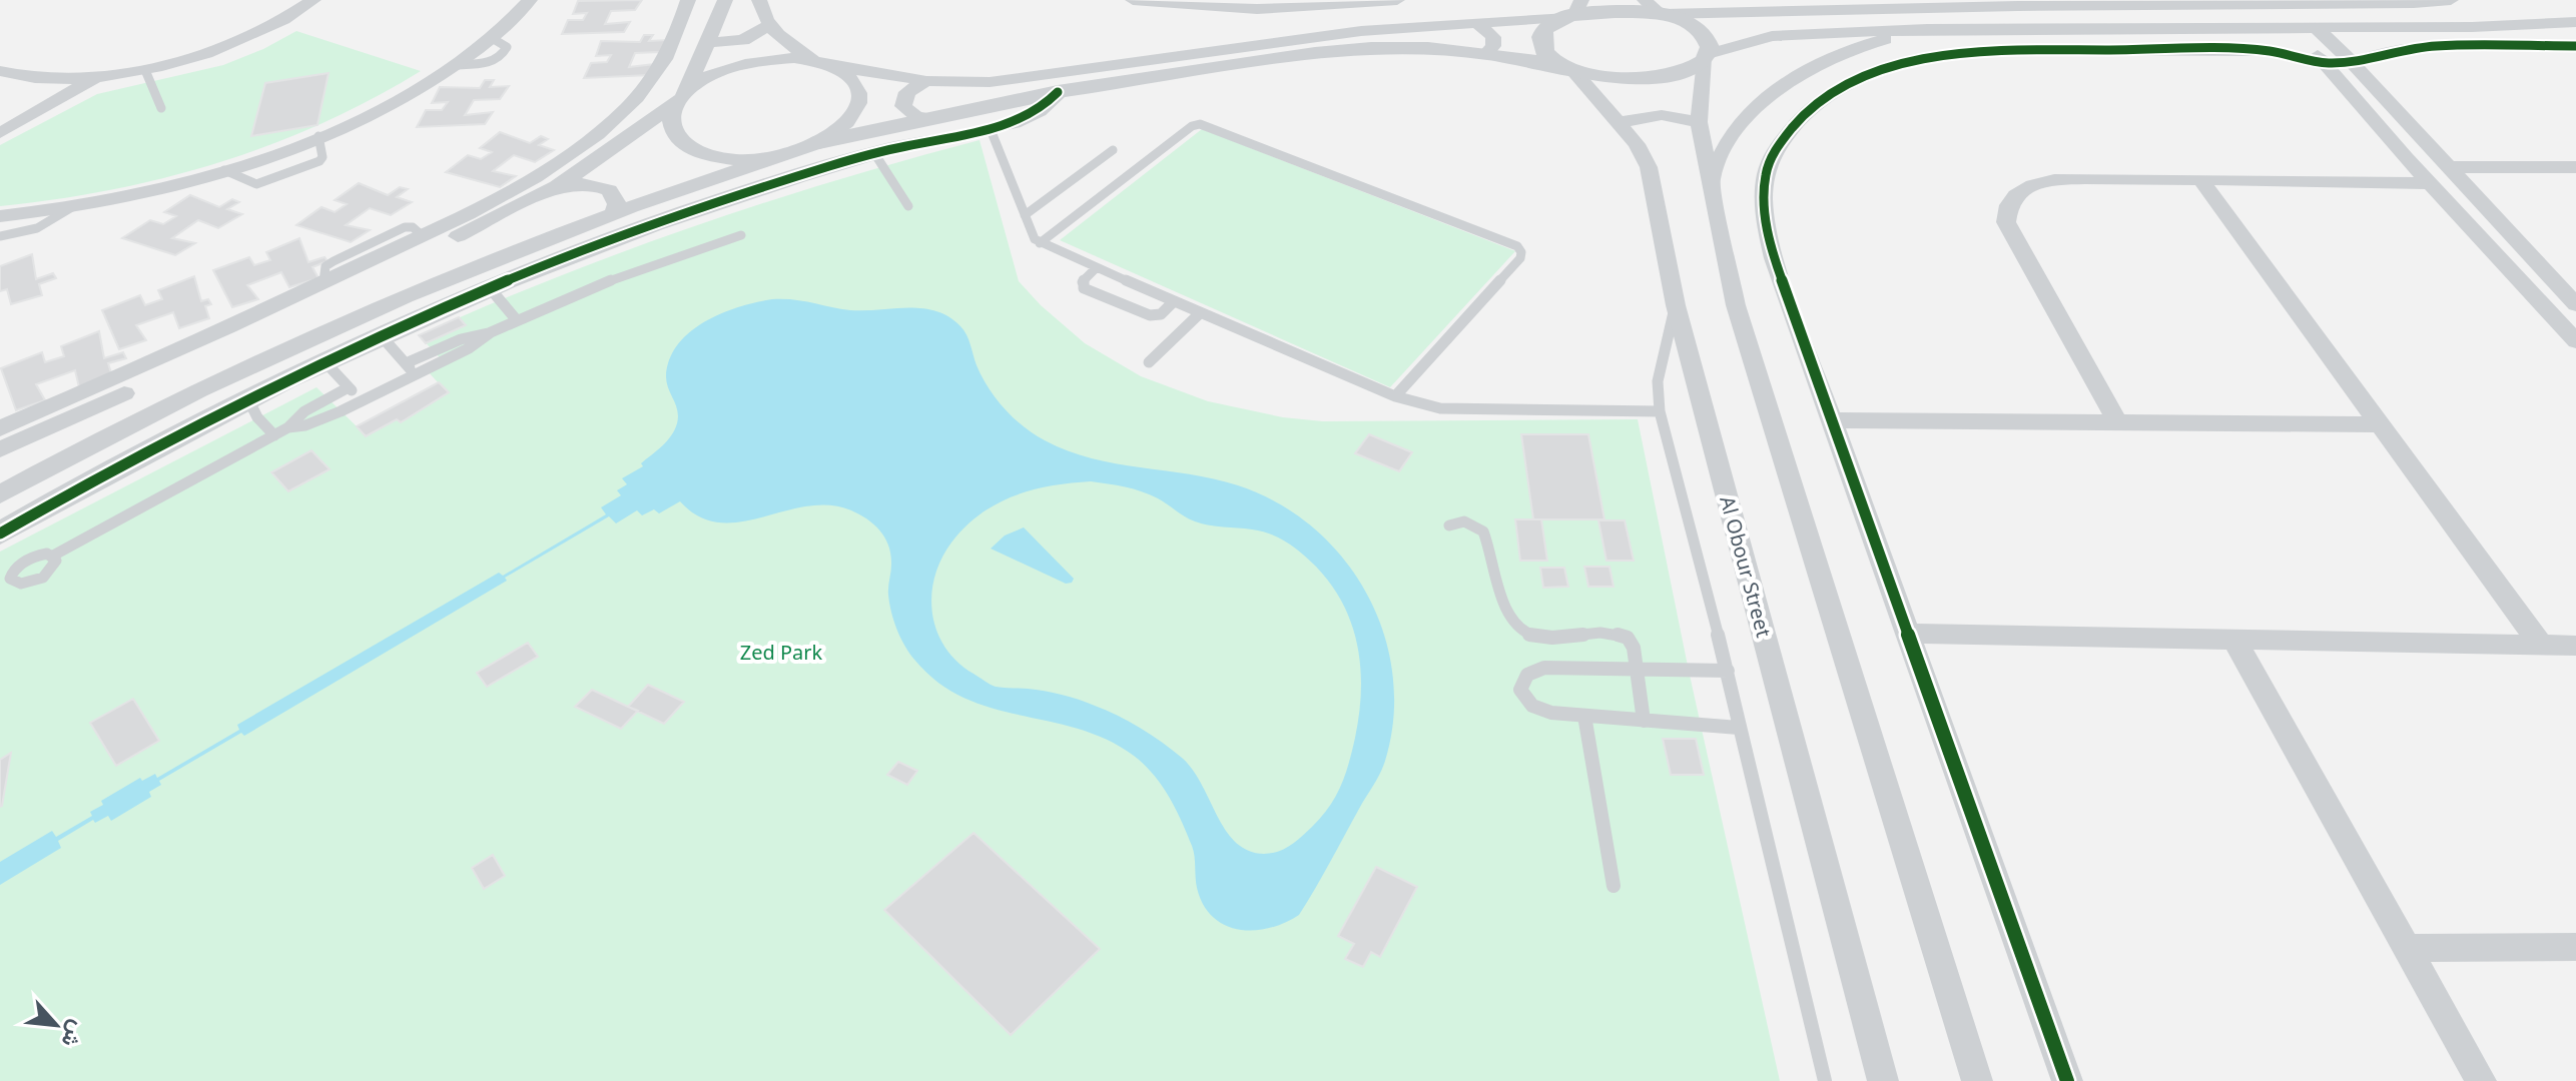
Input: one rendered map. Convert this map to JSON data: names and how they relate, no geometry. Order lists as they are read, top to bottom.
{
  "streets": {
    "street": ["Al Obour Street"]
  },
  "parks": ["Zed Park"],
  "north": "bottom right"
}
